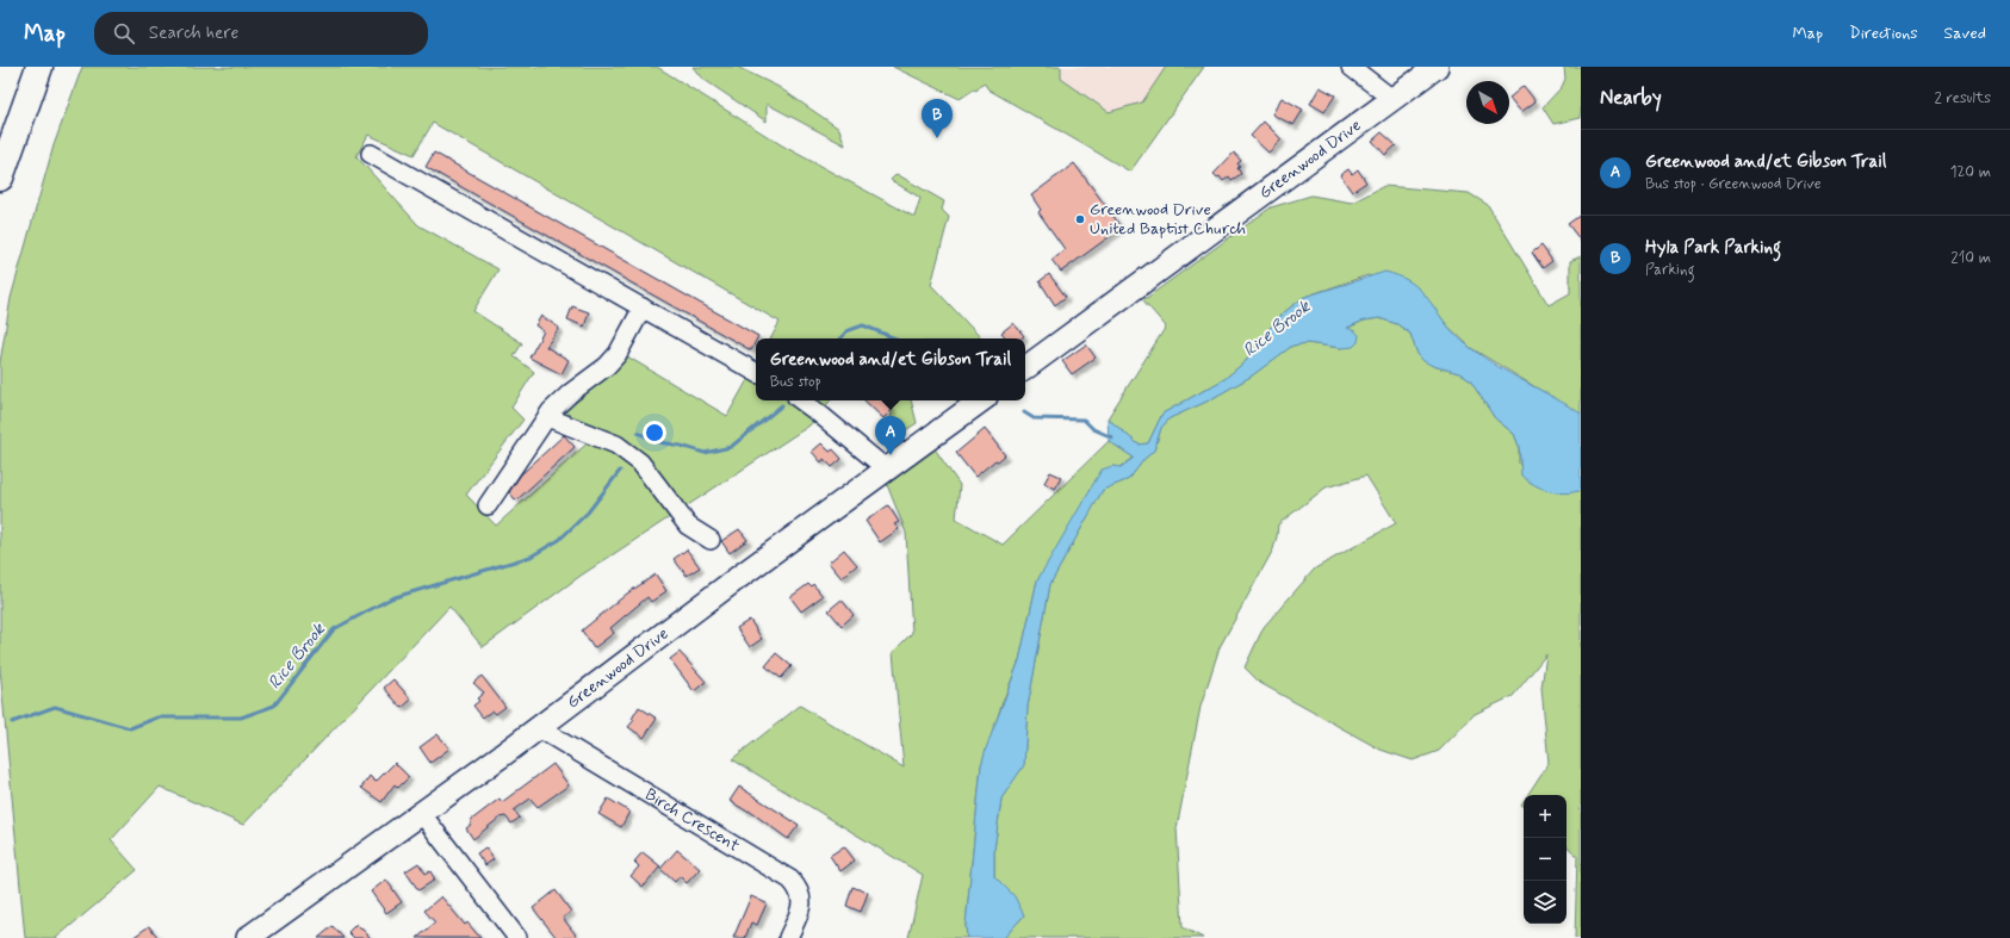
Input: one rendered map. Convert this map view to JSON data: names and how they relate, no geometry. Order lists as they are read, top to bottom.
{
  "streets": {
    "main road": ["Greenwood Drive"],
    "street": ["Birch Crescent"]
  },
  "crossings": [
    ["Greenwood Drive", "Birch Crescent"]
  ],
  "water": ["Rice Brook"],
  "places": ["Greenwood Drive United Baptist Church"],
  "north": "bottom right",
  "page": {
    "header": "Map",
    "search": "Search here",
    "nav": ["Map", "Directions", "Saved"],
    "heading": ["Nearby", "2 results"],
    "pins": ["B", "A"],
    "list": [
      {
        "mark": "A",
        "name": "Greenwood and/et Gibson Trail",
        "note": "Bus stop · Greenwood Drive",
        "value": "120 m"
      },
      {
        "mark": "B",
        "name": "Hyla Park Parking",
        "note": "Parking",
        "value": "210 m"
      }
    ],
    "popup": ["Greenwood and/et Gibson Trail", "Bus stop"],
    "map_buttons": ["+", "−"]
  }
}
